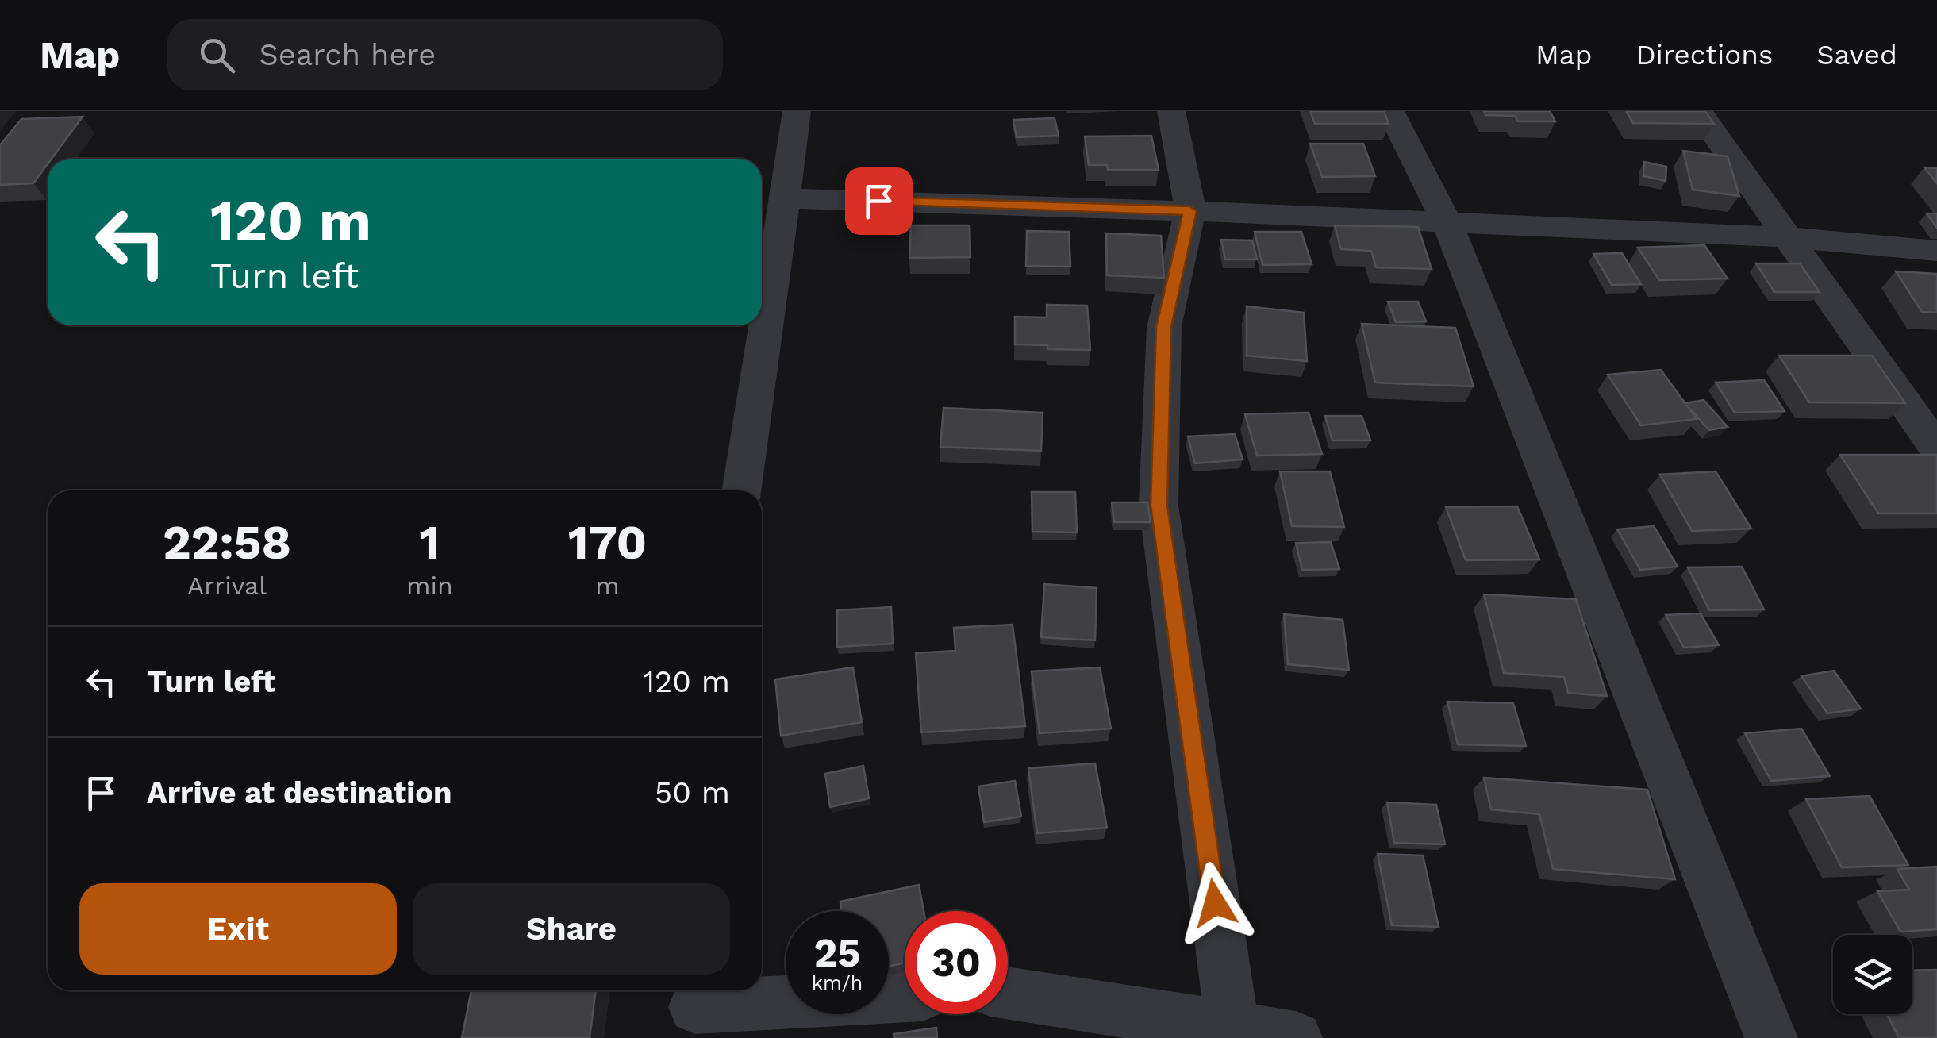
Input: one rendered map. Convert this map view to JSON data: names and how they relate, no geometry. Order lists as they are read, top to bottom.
{
  "page": {
    "header": "Map",
    "search": "Search here",
    "nav": ["Map", "Directions", "Saved"],
    "turn": ["120 m", "Turn left"],
    "eta": [
      "22:58",
      "Arrival",
      "1",
      "min",
      "170",
      "m"
    ],
    "list": [
      {
        "name": "Turn left",
        "value": "120 m"
      },
      {
        "name": "Arrive at destination",
        "value": "50 m"
      }
    ],
    "buttons": ["Exit", "Share"],
    "speed": "25 km/h",
    "limit": "30"
  }
}
